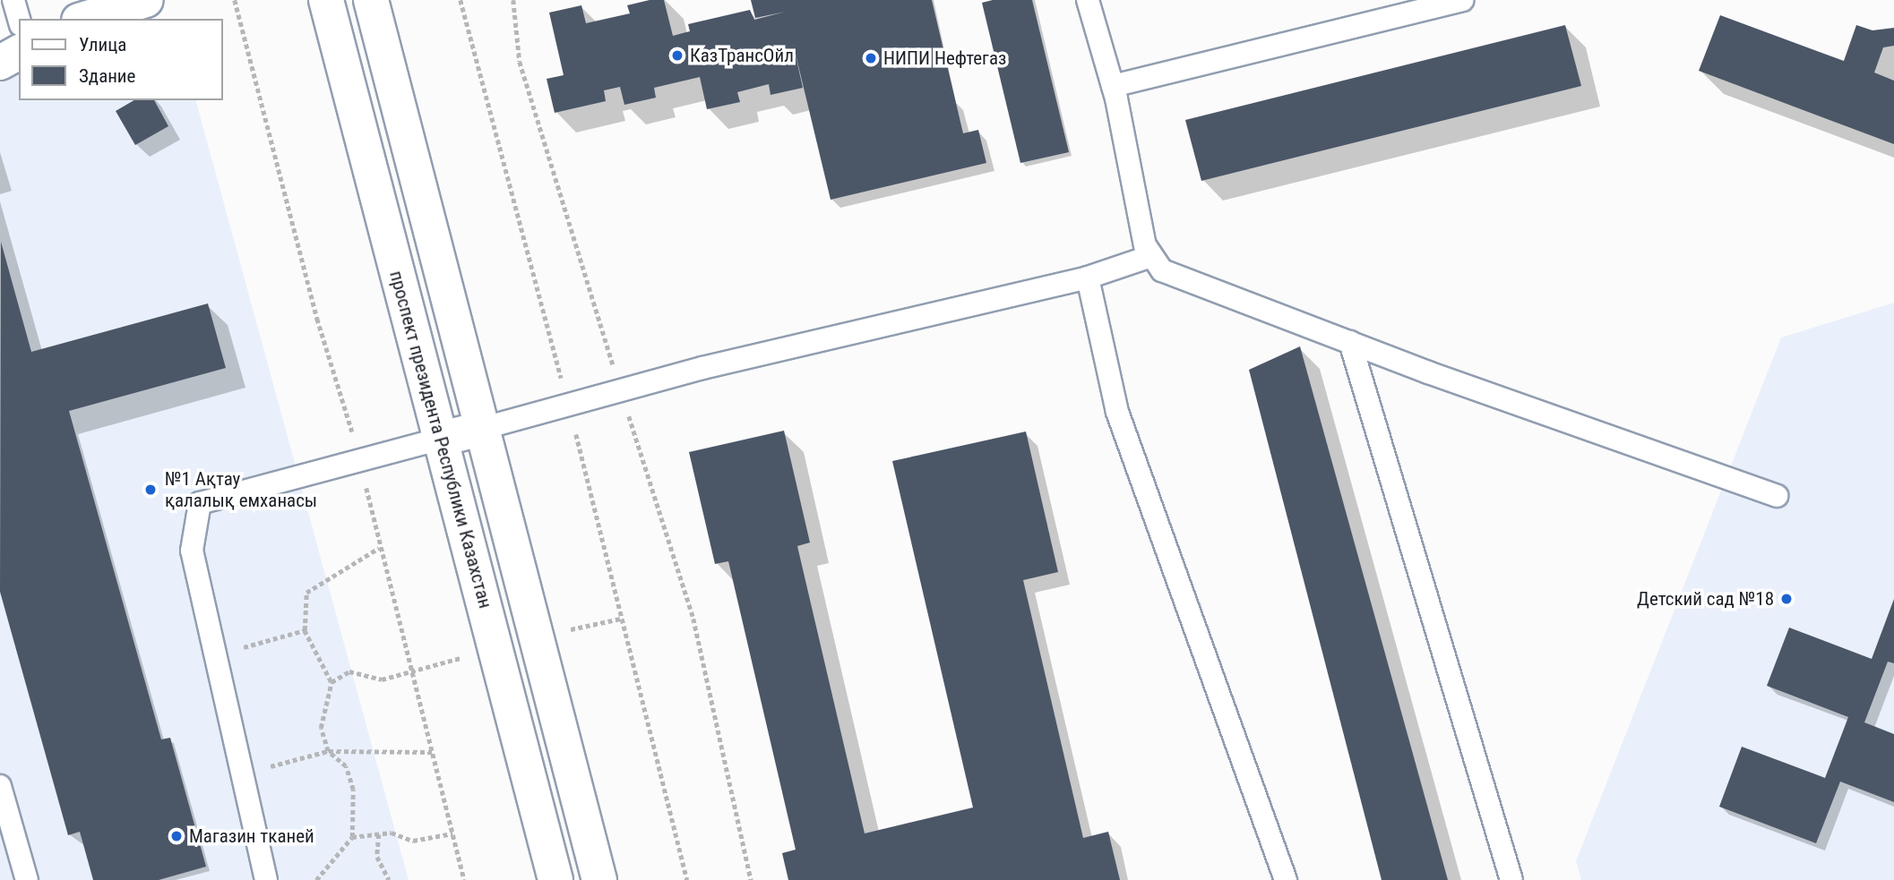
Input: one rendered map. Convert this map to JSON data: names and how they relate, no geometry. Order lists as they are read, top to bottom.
{
  "streets": {
    "main road": ["проспект президента Республики Казахстан"]
  },
  "places": [
    "КазТрансОйл",
    "НИПИ Нефтегаз",
    "№1 Ақтау қалалық емханасы",
    "Детский сад №18",
    "Магазин тканей"
  ],
  "legend": ["Улица", "Здание"]
}
